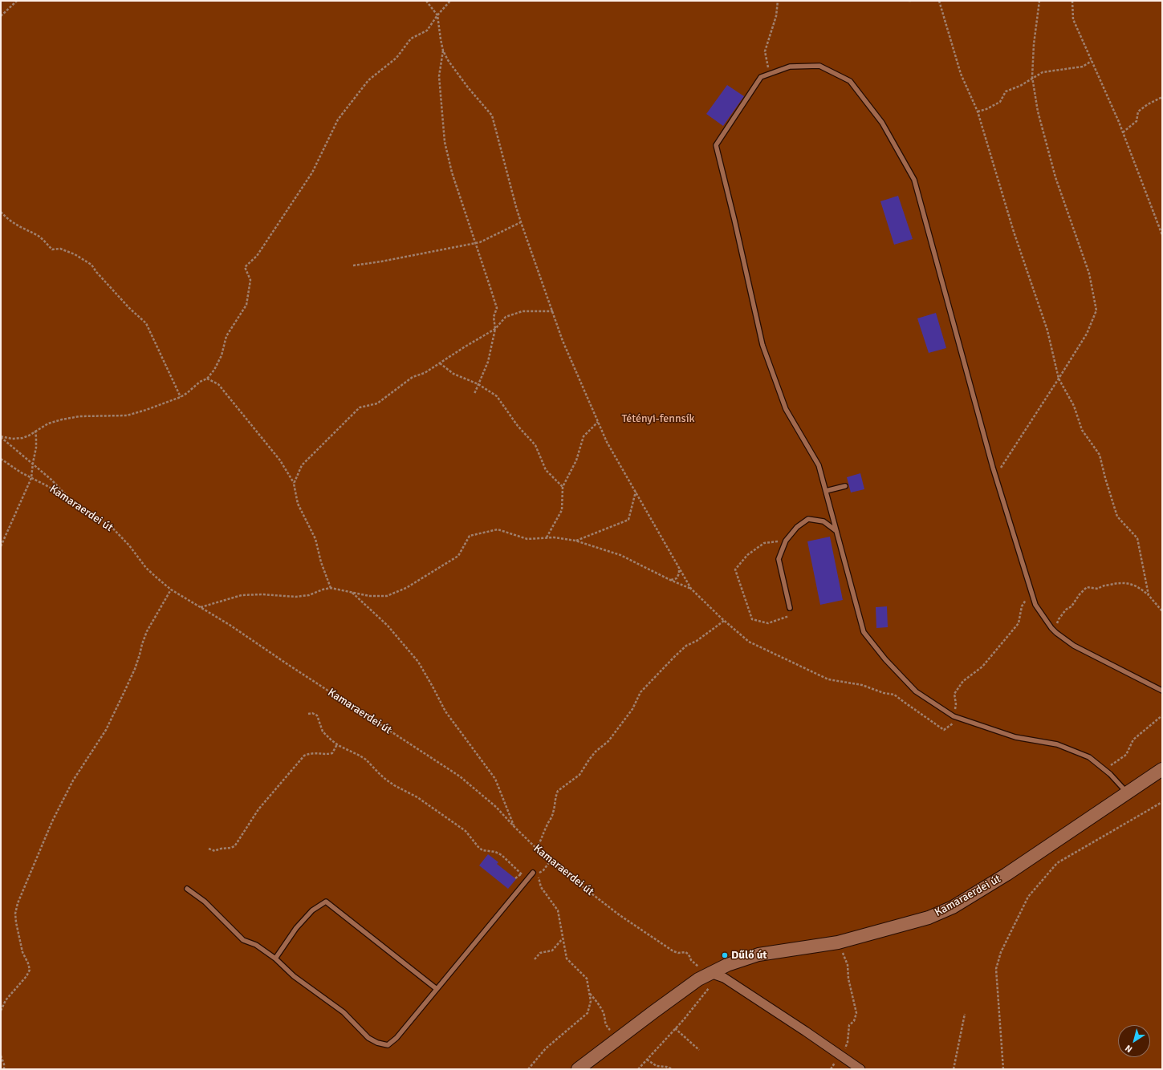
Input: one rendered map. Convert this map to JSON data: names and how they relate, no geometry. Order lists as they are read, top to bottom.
{
  "streets": {
    "street": ["Kamaraerdei út"]
  },
  "parks": ["Tétényi-fennsík"],
  "places": ["Dűlő út"],
  "north": "bottom left"
}
